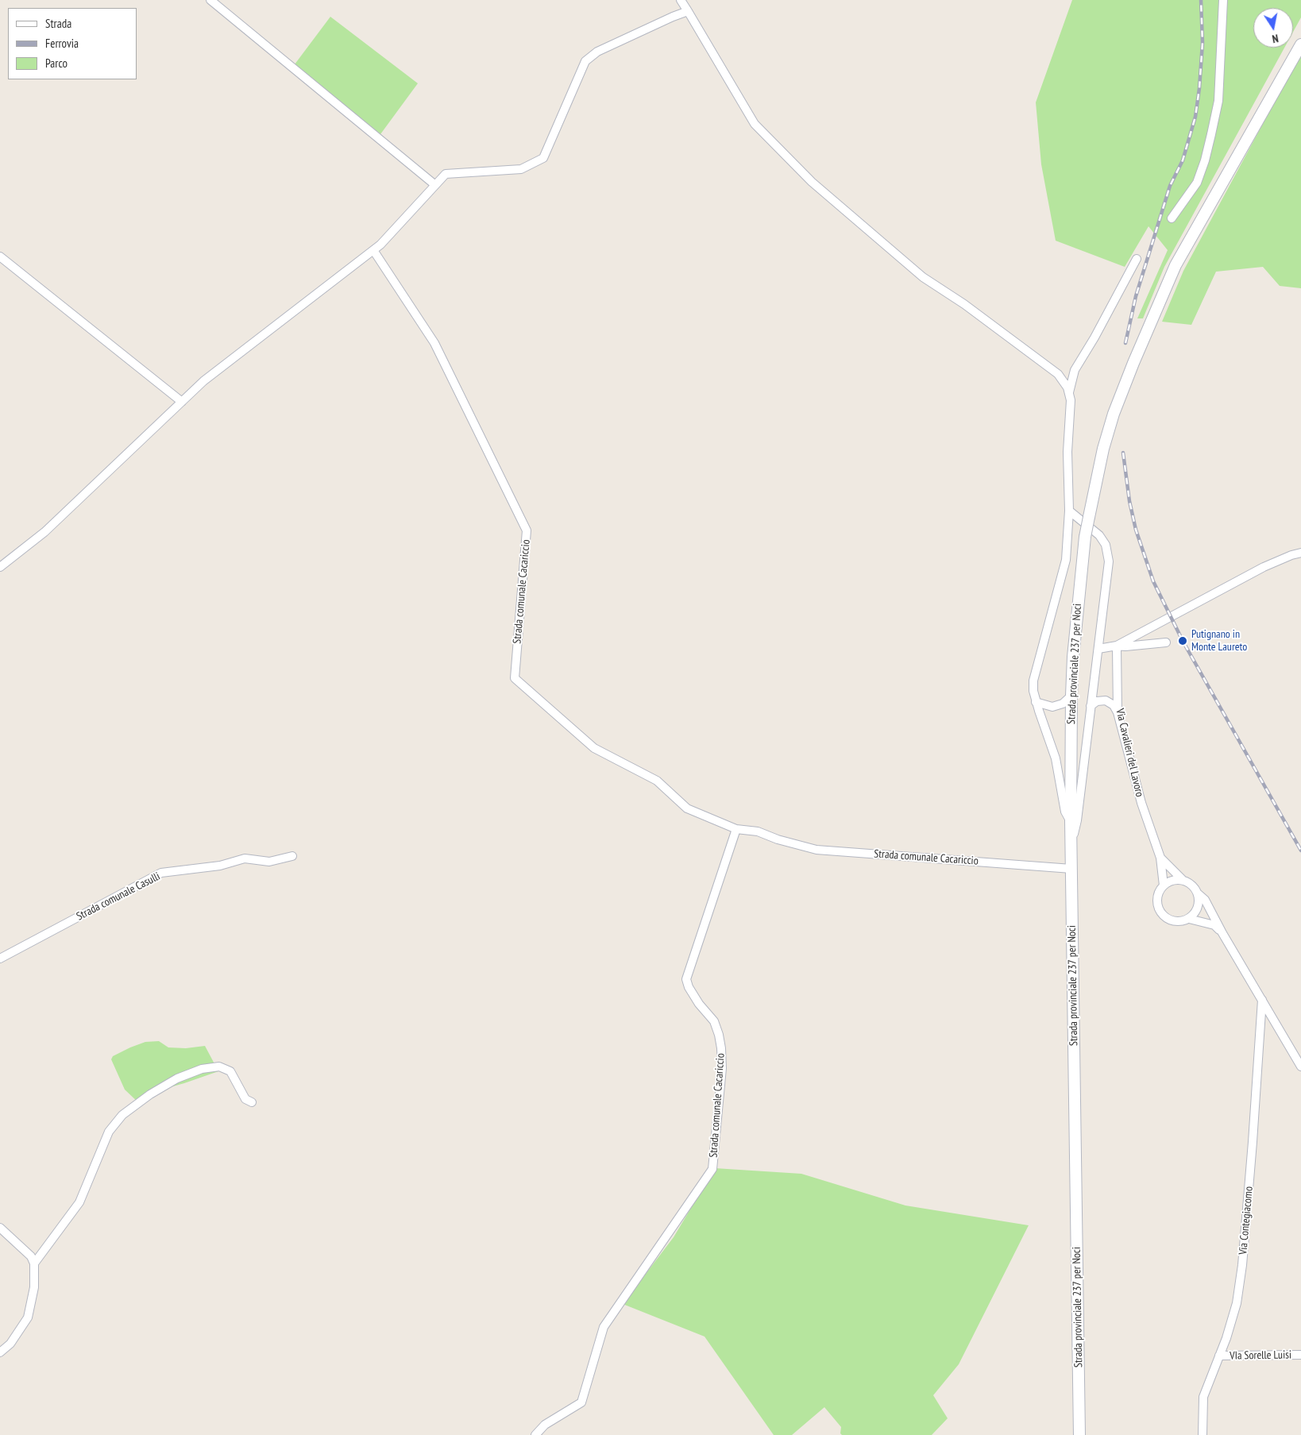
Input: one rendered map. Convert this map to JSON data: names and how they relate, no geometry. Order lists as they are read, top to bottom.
{
  "streets": {
    "main road": ["Strada provinciale 237 per Noci"],
    "street": [
      "Strada comunale Cacariccio",
      "Via Cavalieri del Lavoro",
      "Strada comunale Casulli",
      "Via Contegiacomo",
      "VIa Sorelle Luisi"
    ]
  },
  "crossings": [
    ["Strada comunale Cacariccio", "Strada provinciale 237 per Noci"],
    ["Via Contegiacomo", "VIa Sorelle Luisi"]
  ],
  "places": ["Putignano in Monte Laureto"],
  "legend": ["Strada", "Ferrovia", "Parco"],
  "north": "bottom"
}
